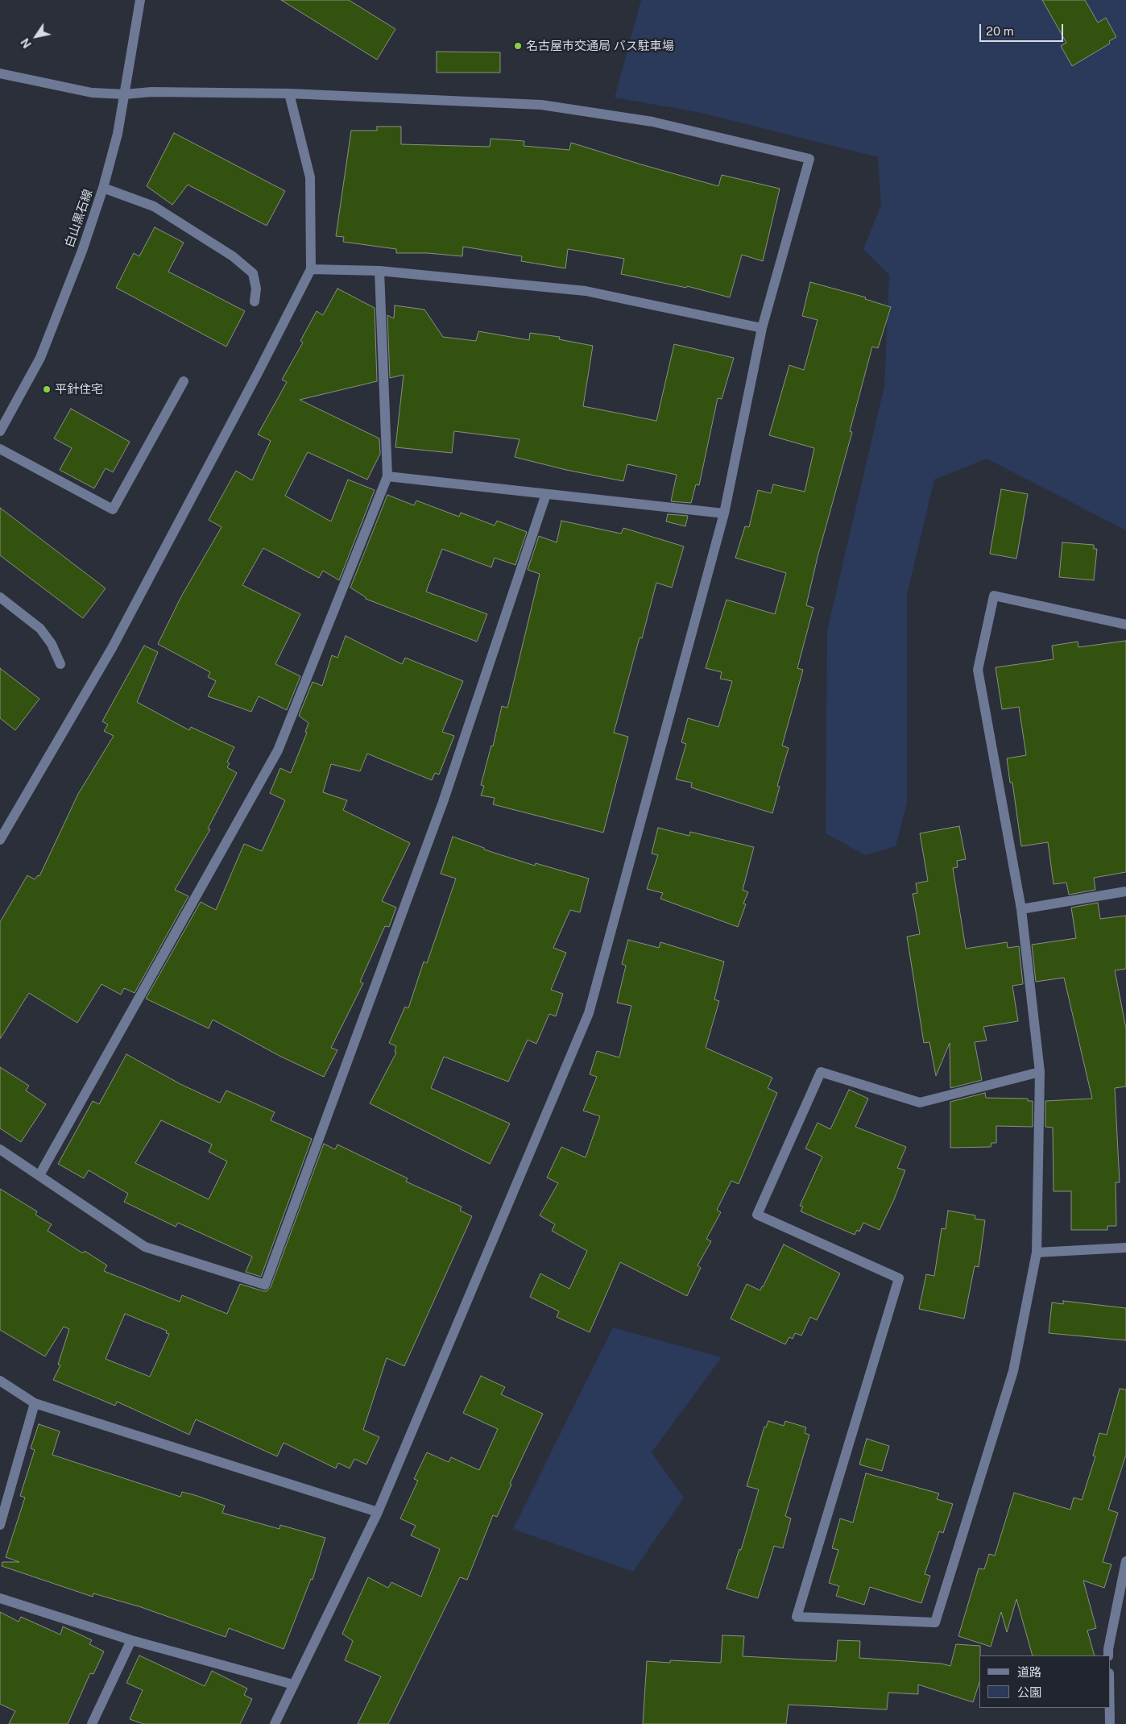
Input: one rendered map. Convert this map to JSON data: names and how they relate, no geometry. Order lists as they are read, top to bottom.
{
  "streets": {
    "street": ["白山黒石線"]
  },
  "places": ["名古屋市交通局 バス駐車場", "平針住宅"],
  "legend": ["道路", "公園"],
  "scale_bar": "20 m",
  "north": "bottom left"
}
